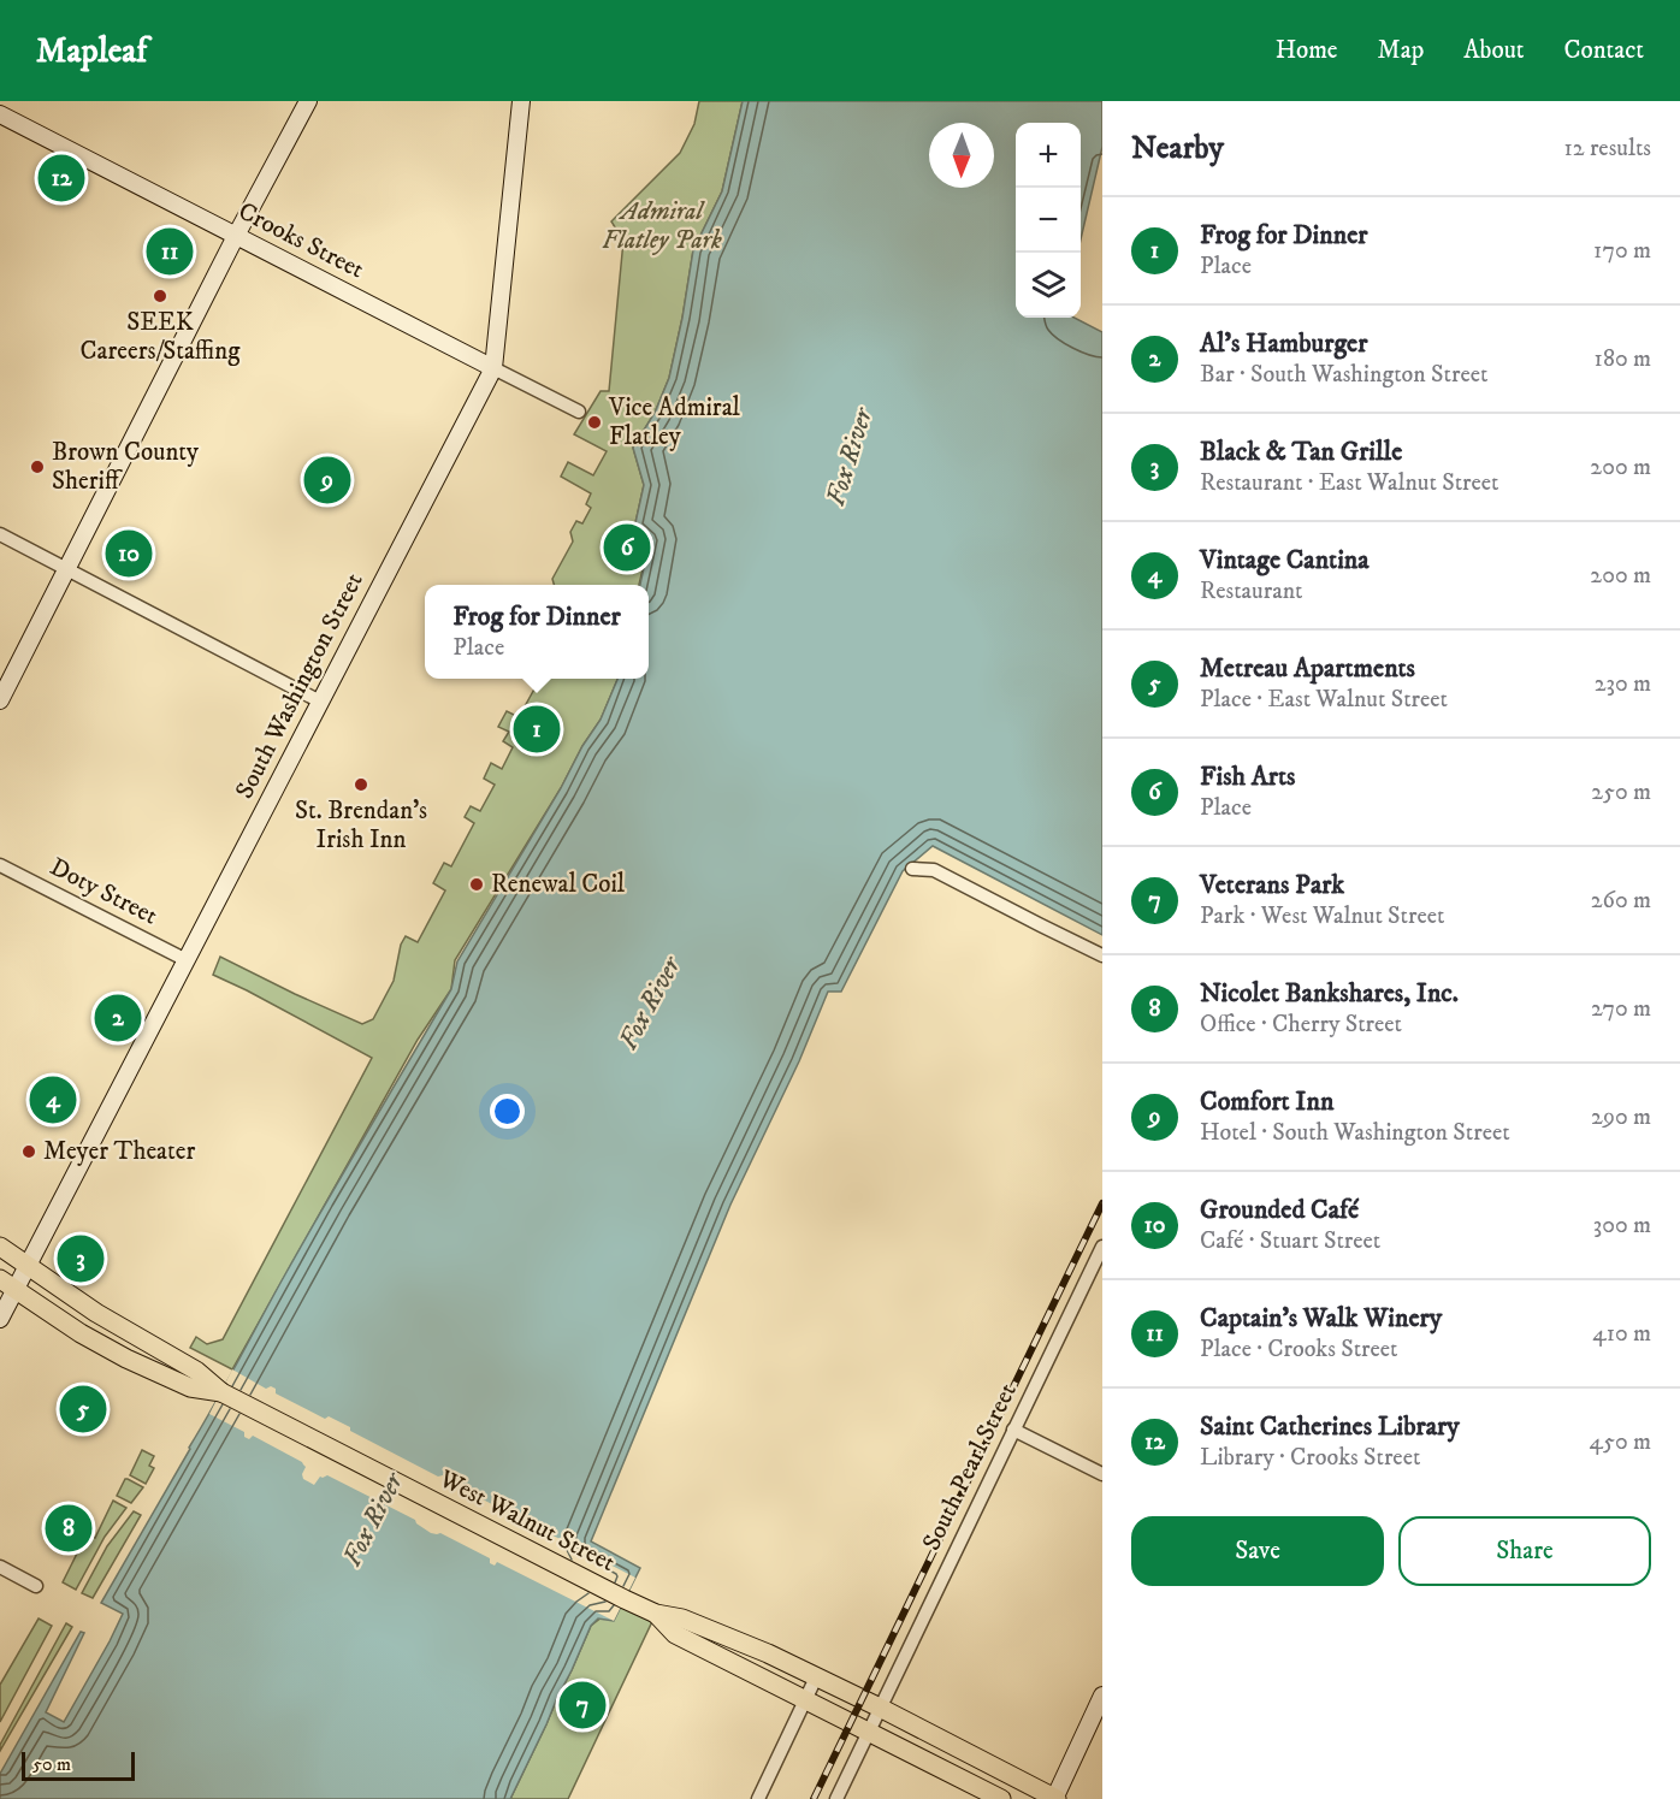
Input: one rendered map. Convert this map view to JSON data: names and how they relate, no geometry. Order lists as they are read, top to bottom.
{
  "streets": {
    "main road": ["West Walnut Street"],
    "street": [
      "Crooks Street",
      "South Washington Street",
      "Doty Street",
      "South Pearl Street"
    ]
  },
  "crossings": [
    ["Crooks Street", "South Washington Street"],
    ["South Washington Street", "Doty Street"],
    ["South Pearl Street", "West Walnut Street"]
  ],
  "water": ["Fox River"],
  "parks": ["Admiral Flatley Park"],
  "places": [
    "SEEK Careers/Staffing",
    "Vice Admiral Flatley",
    "Brown County Sheriff",
    "St. Brendan's Irish Inn",
    "Renewal Coil",
    "Meyer Theater"
  ],
  "scale_bar": "50 m",
  "north": "bottom",
  "page": {
    "header": "Mapleaf",
    "nav": [
      "Home",
      "Map",
      "About",
      "Contact"
    ],
    "heading": ["Nearby", "12 results"],
    "map_buttons": ["+", "−"],
    "pins": [
      "12",
      "11",
      "9",
      "6",
      "10",
      "1",
      "2",
      "4",
      "3",
      "5",
      "8",
      "7"
    ],
    "list": [
      {
        "mark": "1",
        "name": "Frog for Dinner",
        "note": "Place",
        "value": "170 m"
      },
      {
        "mark": "2",
        "name": "Al's Hamburger",
        "note": "Bar · South Washington Street",
        "value": "180 m"
      },
      {
        "mark": "3",
        "name": "Black & Tan Grille",
        "note": "Restaurant · East Walnut Street",
        "value": "200 m"
      },
      {
        "mark": "4",
        "name": "Vintage Cantina",
        "note": "Restaurant",
        "value": "200 m"
      },
      {
        "mark": "5",
        "name": "Metreau Apartments",
        "note": "Place · East Walnut Street",
        "value": "230 m"
      },
      {
        "mark": "6",
        "name": "Fish Arts",
        "note": "Place",
        "value": "250 m"
      },
      {
        "mark": "7",
        "name": "Veterans Park",
        "note": "Park · West Walnut Street",
        "value": "260 m"
      },
      {
        "mark": "8",
        "name": "Nicolet Bankshares, Inc.",
        "note": "Office · Cherry Street",
        "value": "270 m"
      },
      {
        "mark": "9",
        "name": "Comfort Inn",
        "note": "Hotel · South Washington Street",
        "value": "290 m"
      },
      {
        "mark": "10",
        "name": "Grounded Café",
        "note": "Café · Stuart Street",
        "value": "300 m"
      },
      {
        "mark": "11",
        "name": "Captain's Walk Winery",
        "note": "Place · Crooks Street",
        "value": "410 m"
      },
      {
        "mark": "12",
        "name": "Saint Catherines Library",
        "note": "Library · Crooks Street",
        "value": "450 m"
      }
    ],
    "popup": ["Frog for Dinner", "Place"],
    "buttons": ["Save", "Share"],
    "scale": "50 m"
  }
}
